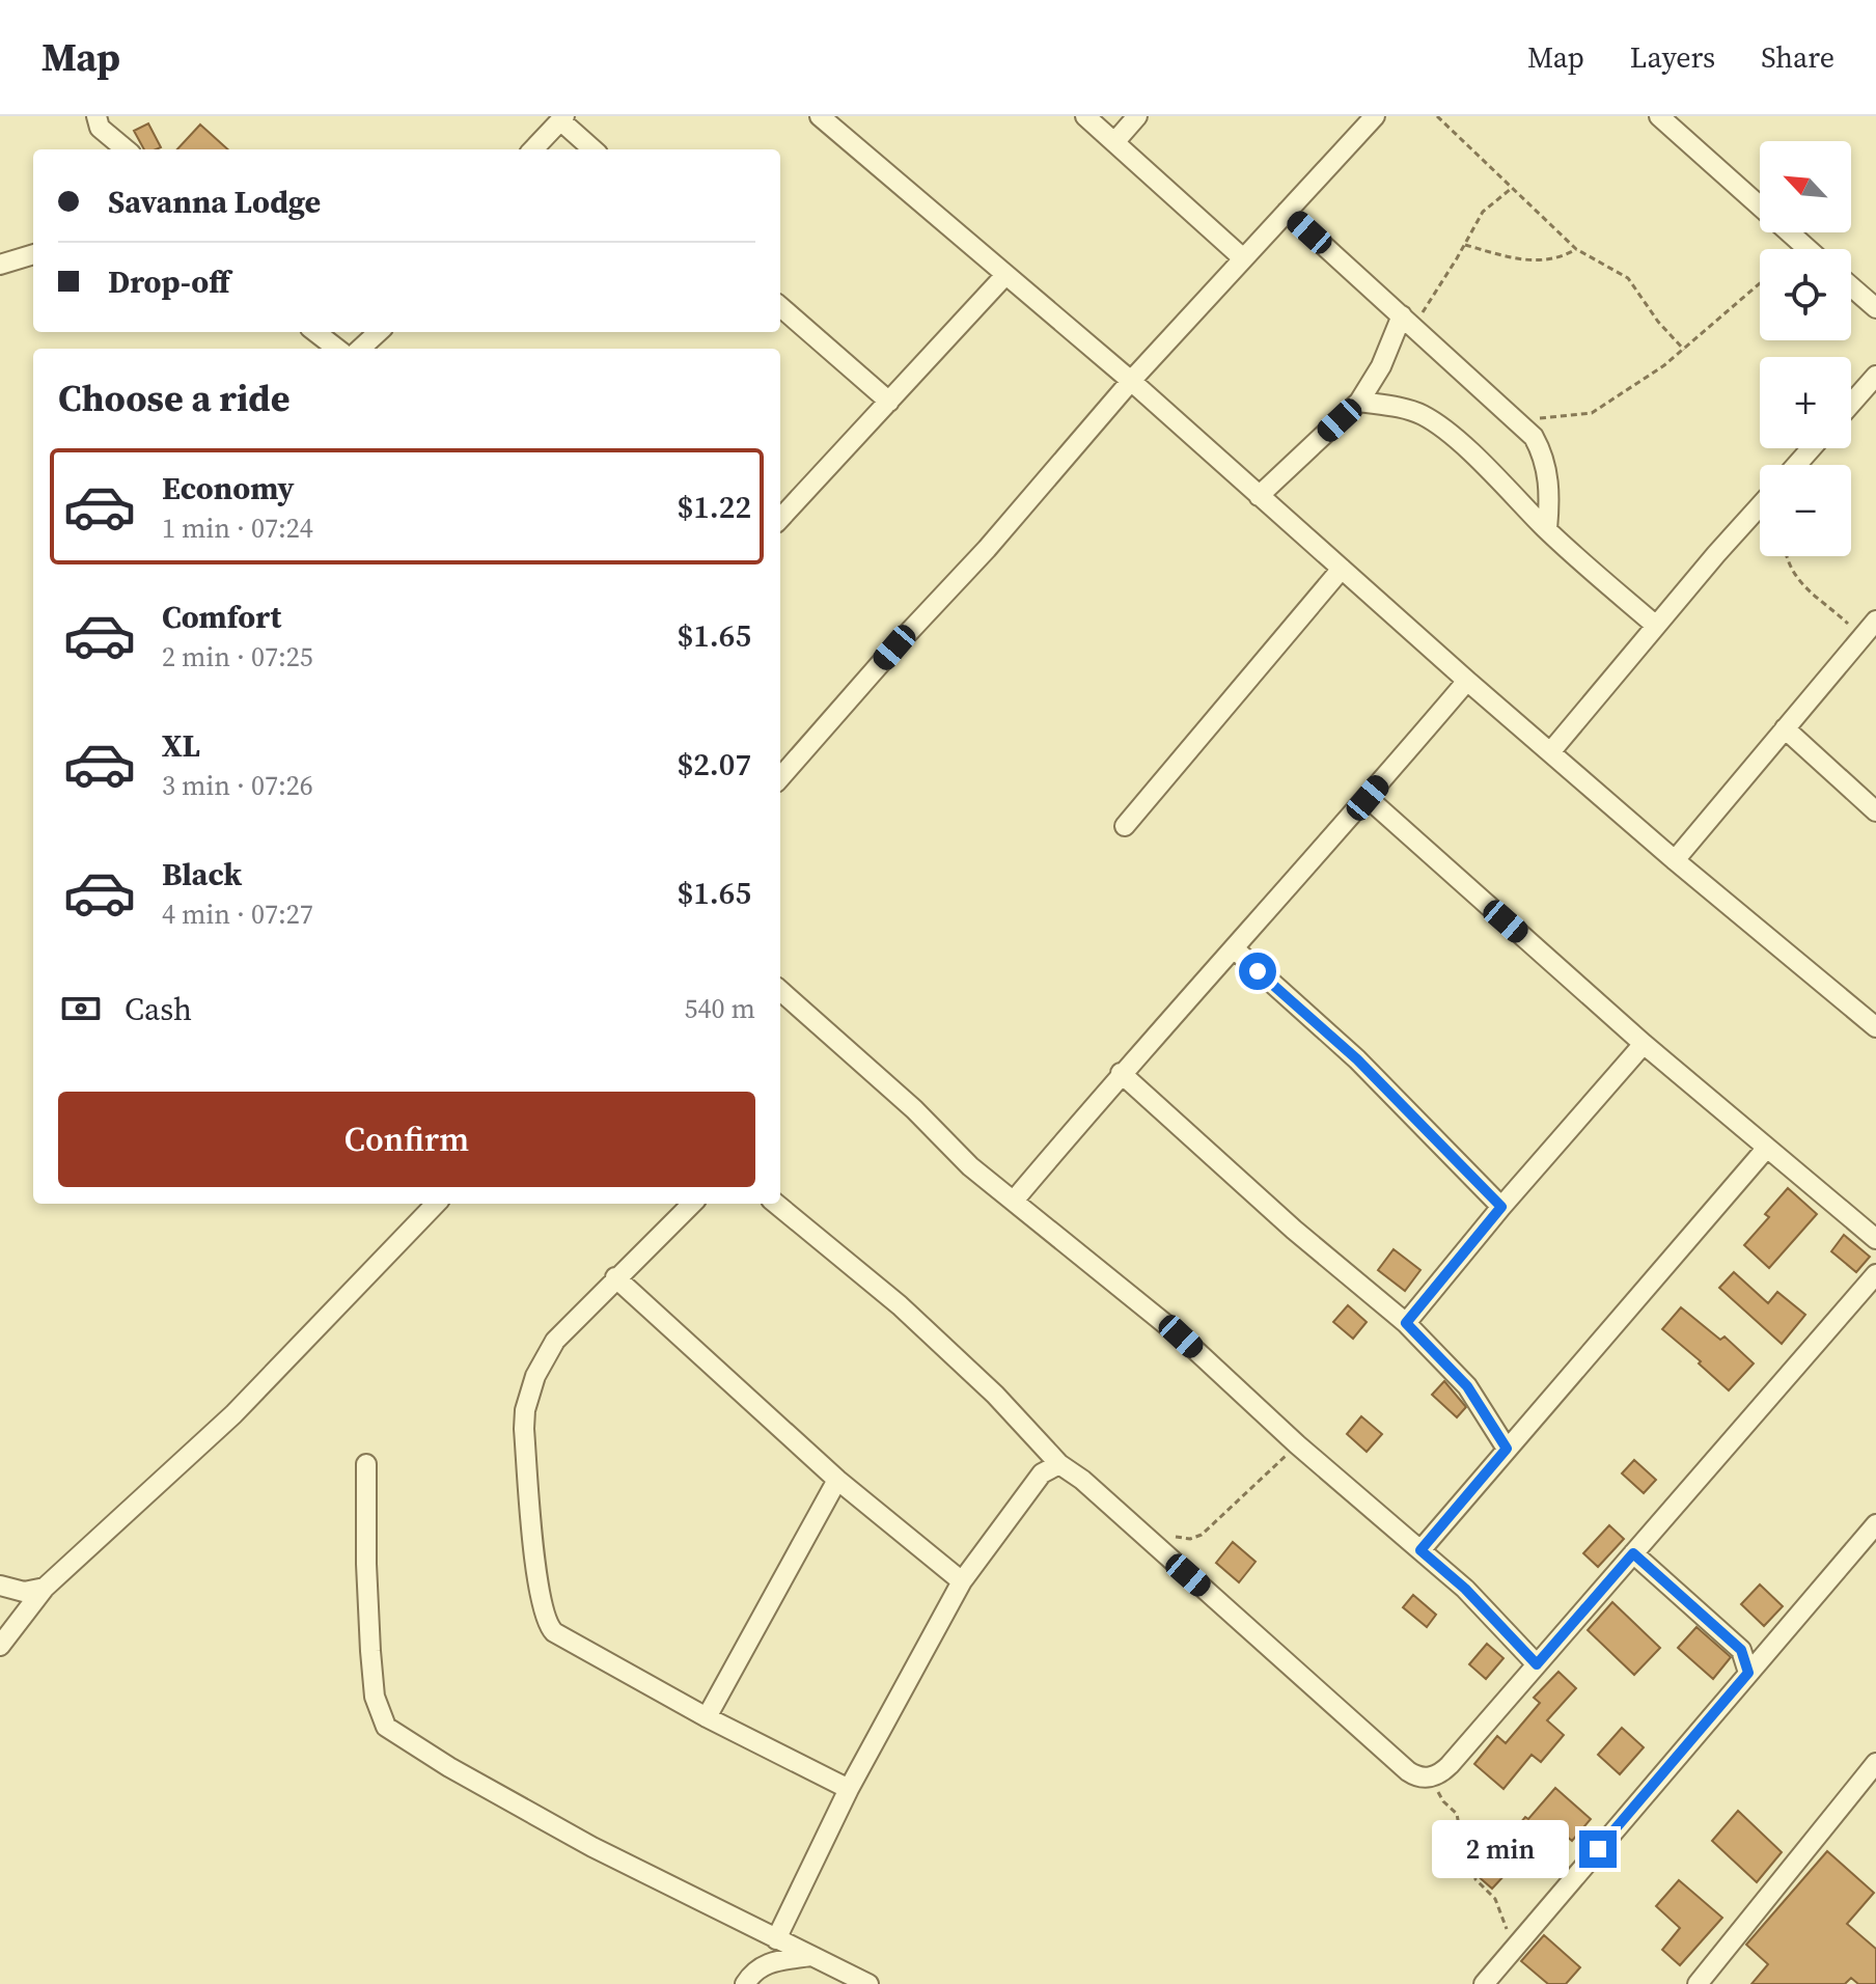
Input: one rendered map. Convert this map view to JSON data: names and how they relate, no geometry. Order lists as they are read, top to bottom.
{
  "north": "top left",
  "page": {
    "header": "Map",
    "nav": ["Map", "Layers", "Share"],
    "map_buttons": ["+", "−"],
    "banner": ["Savanna Lodge", "Drop-off"],
    "heading": "Choose a ride",
    "list": [
      {
        "name": "Economy",
        "note": "1 min · 07:24",
        "value": "$1.22"
      },
      {
        "name": "Comfort",
        "note": "2 min · 07:25",
        "value": "$1.65"
      },
      {
        "name": "XL",
        "note": "3 min · 07:26",
        "value": "$2.07"
      },
      {
        "name": "Black",
        "note": "4 min · 07:27",
        "value": "$1.65"
      }
    ],
    "pay": ["Cash", "540 m"],
    "buttons": "Confirm",
    "bubble": "2 min"
  }
}
